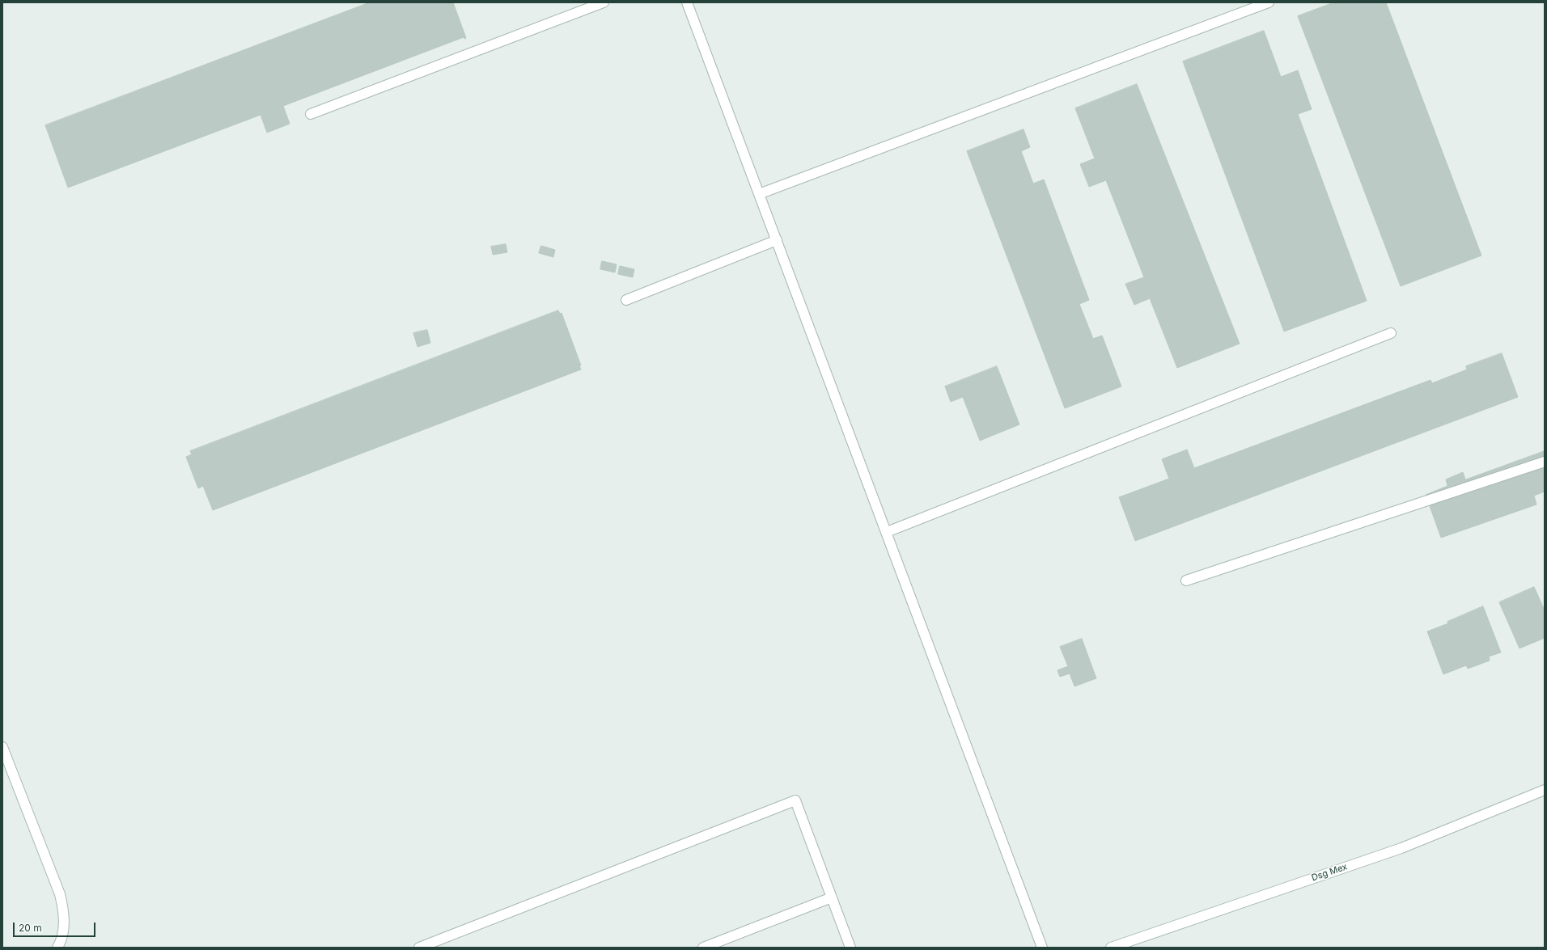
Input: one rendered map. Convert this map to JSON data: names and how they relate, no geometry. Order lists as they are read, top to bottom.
{
  "streets": {
    "street": ["Dsg Mex"]
  },
  "scale_bar": "20 m"
}
